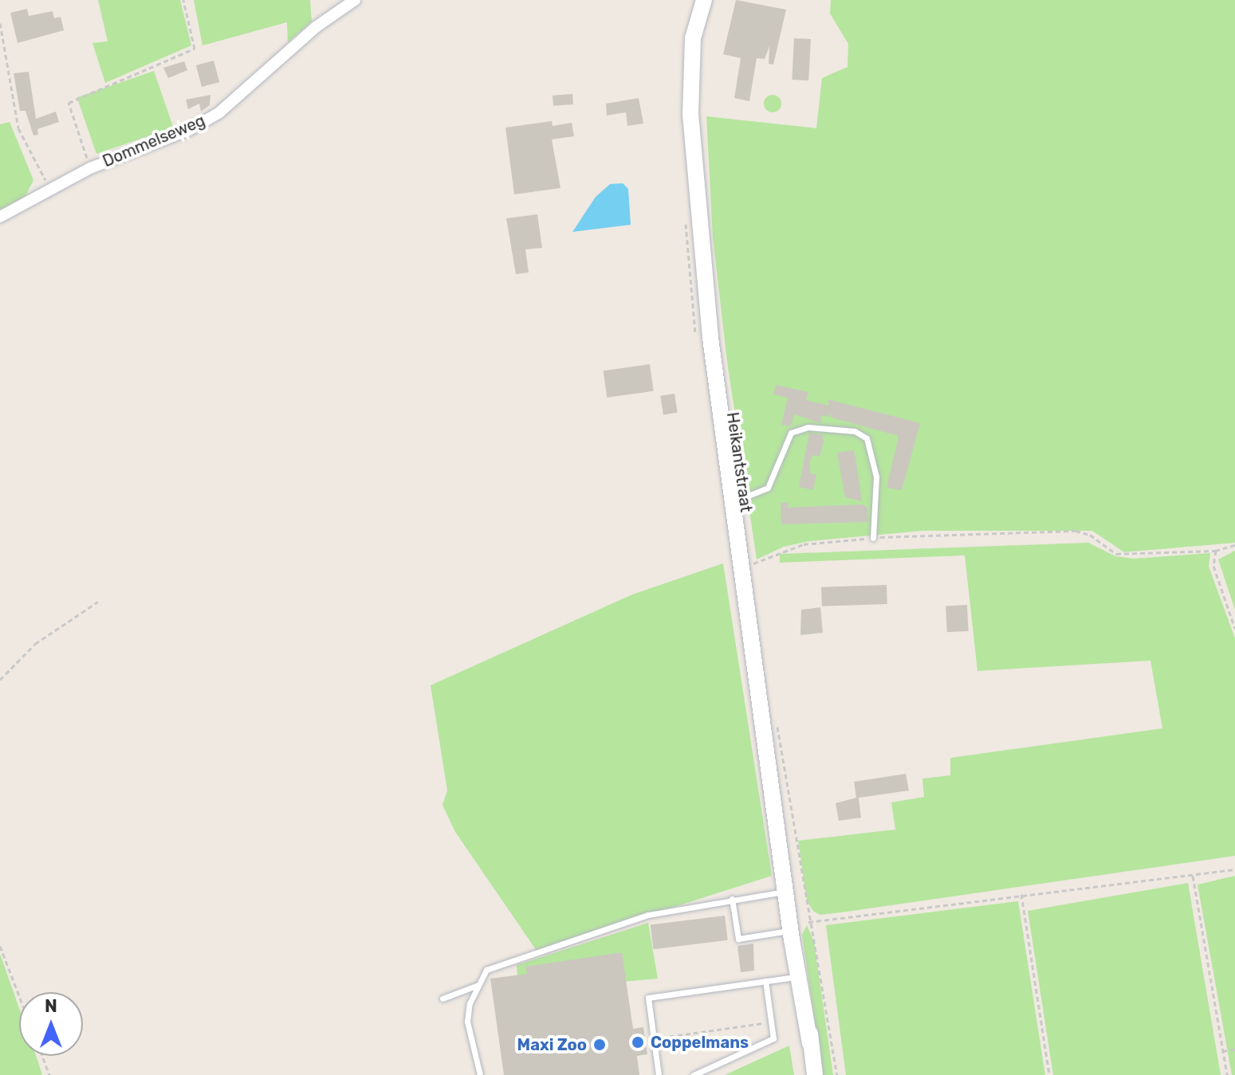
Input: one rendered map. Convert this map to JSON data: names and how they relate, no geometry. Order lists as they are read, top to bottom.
{
  "streets": {
    "street": ["Dommelseweg", "Heikantstraat"]
  },
  "places": ["Coppelmans", "Maxi Zoo"],
  "north": "top"
}
